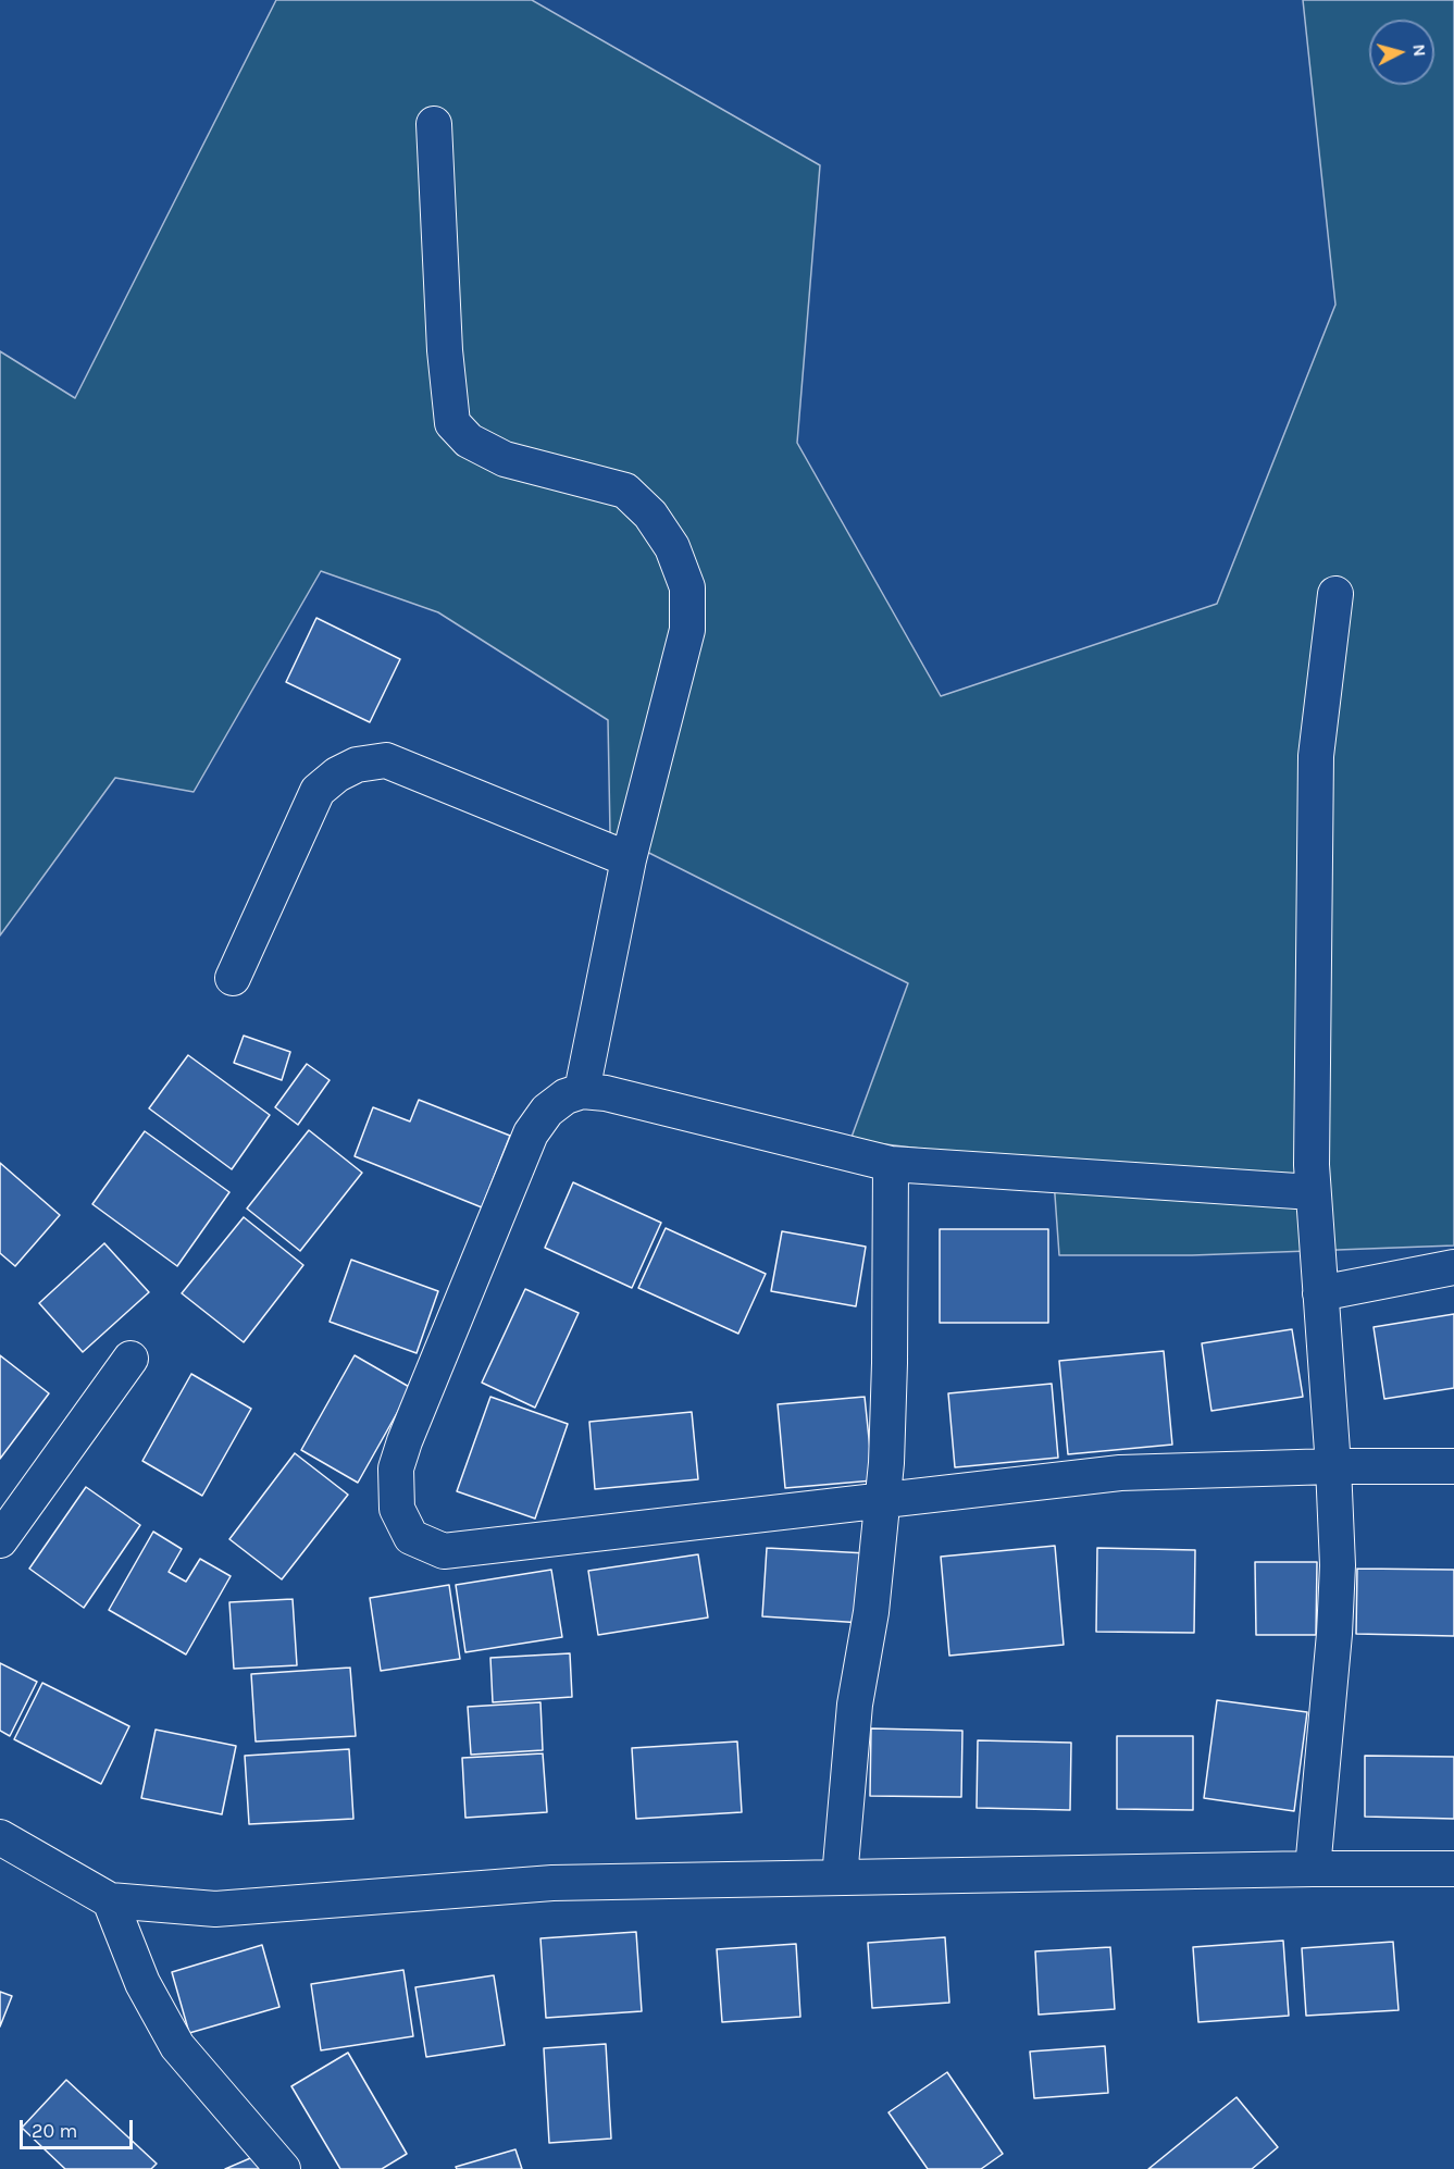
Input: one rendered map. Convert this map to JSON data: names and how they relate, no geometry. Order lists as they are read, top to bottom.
{
  "scale_bar": "20 m",
  "north": "right"
}
